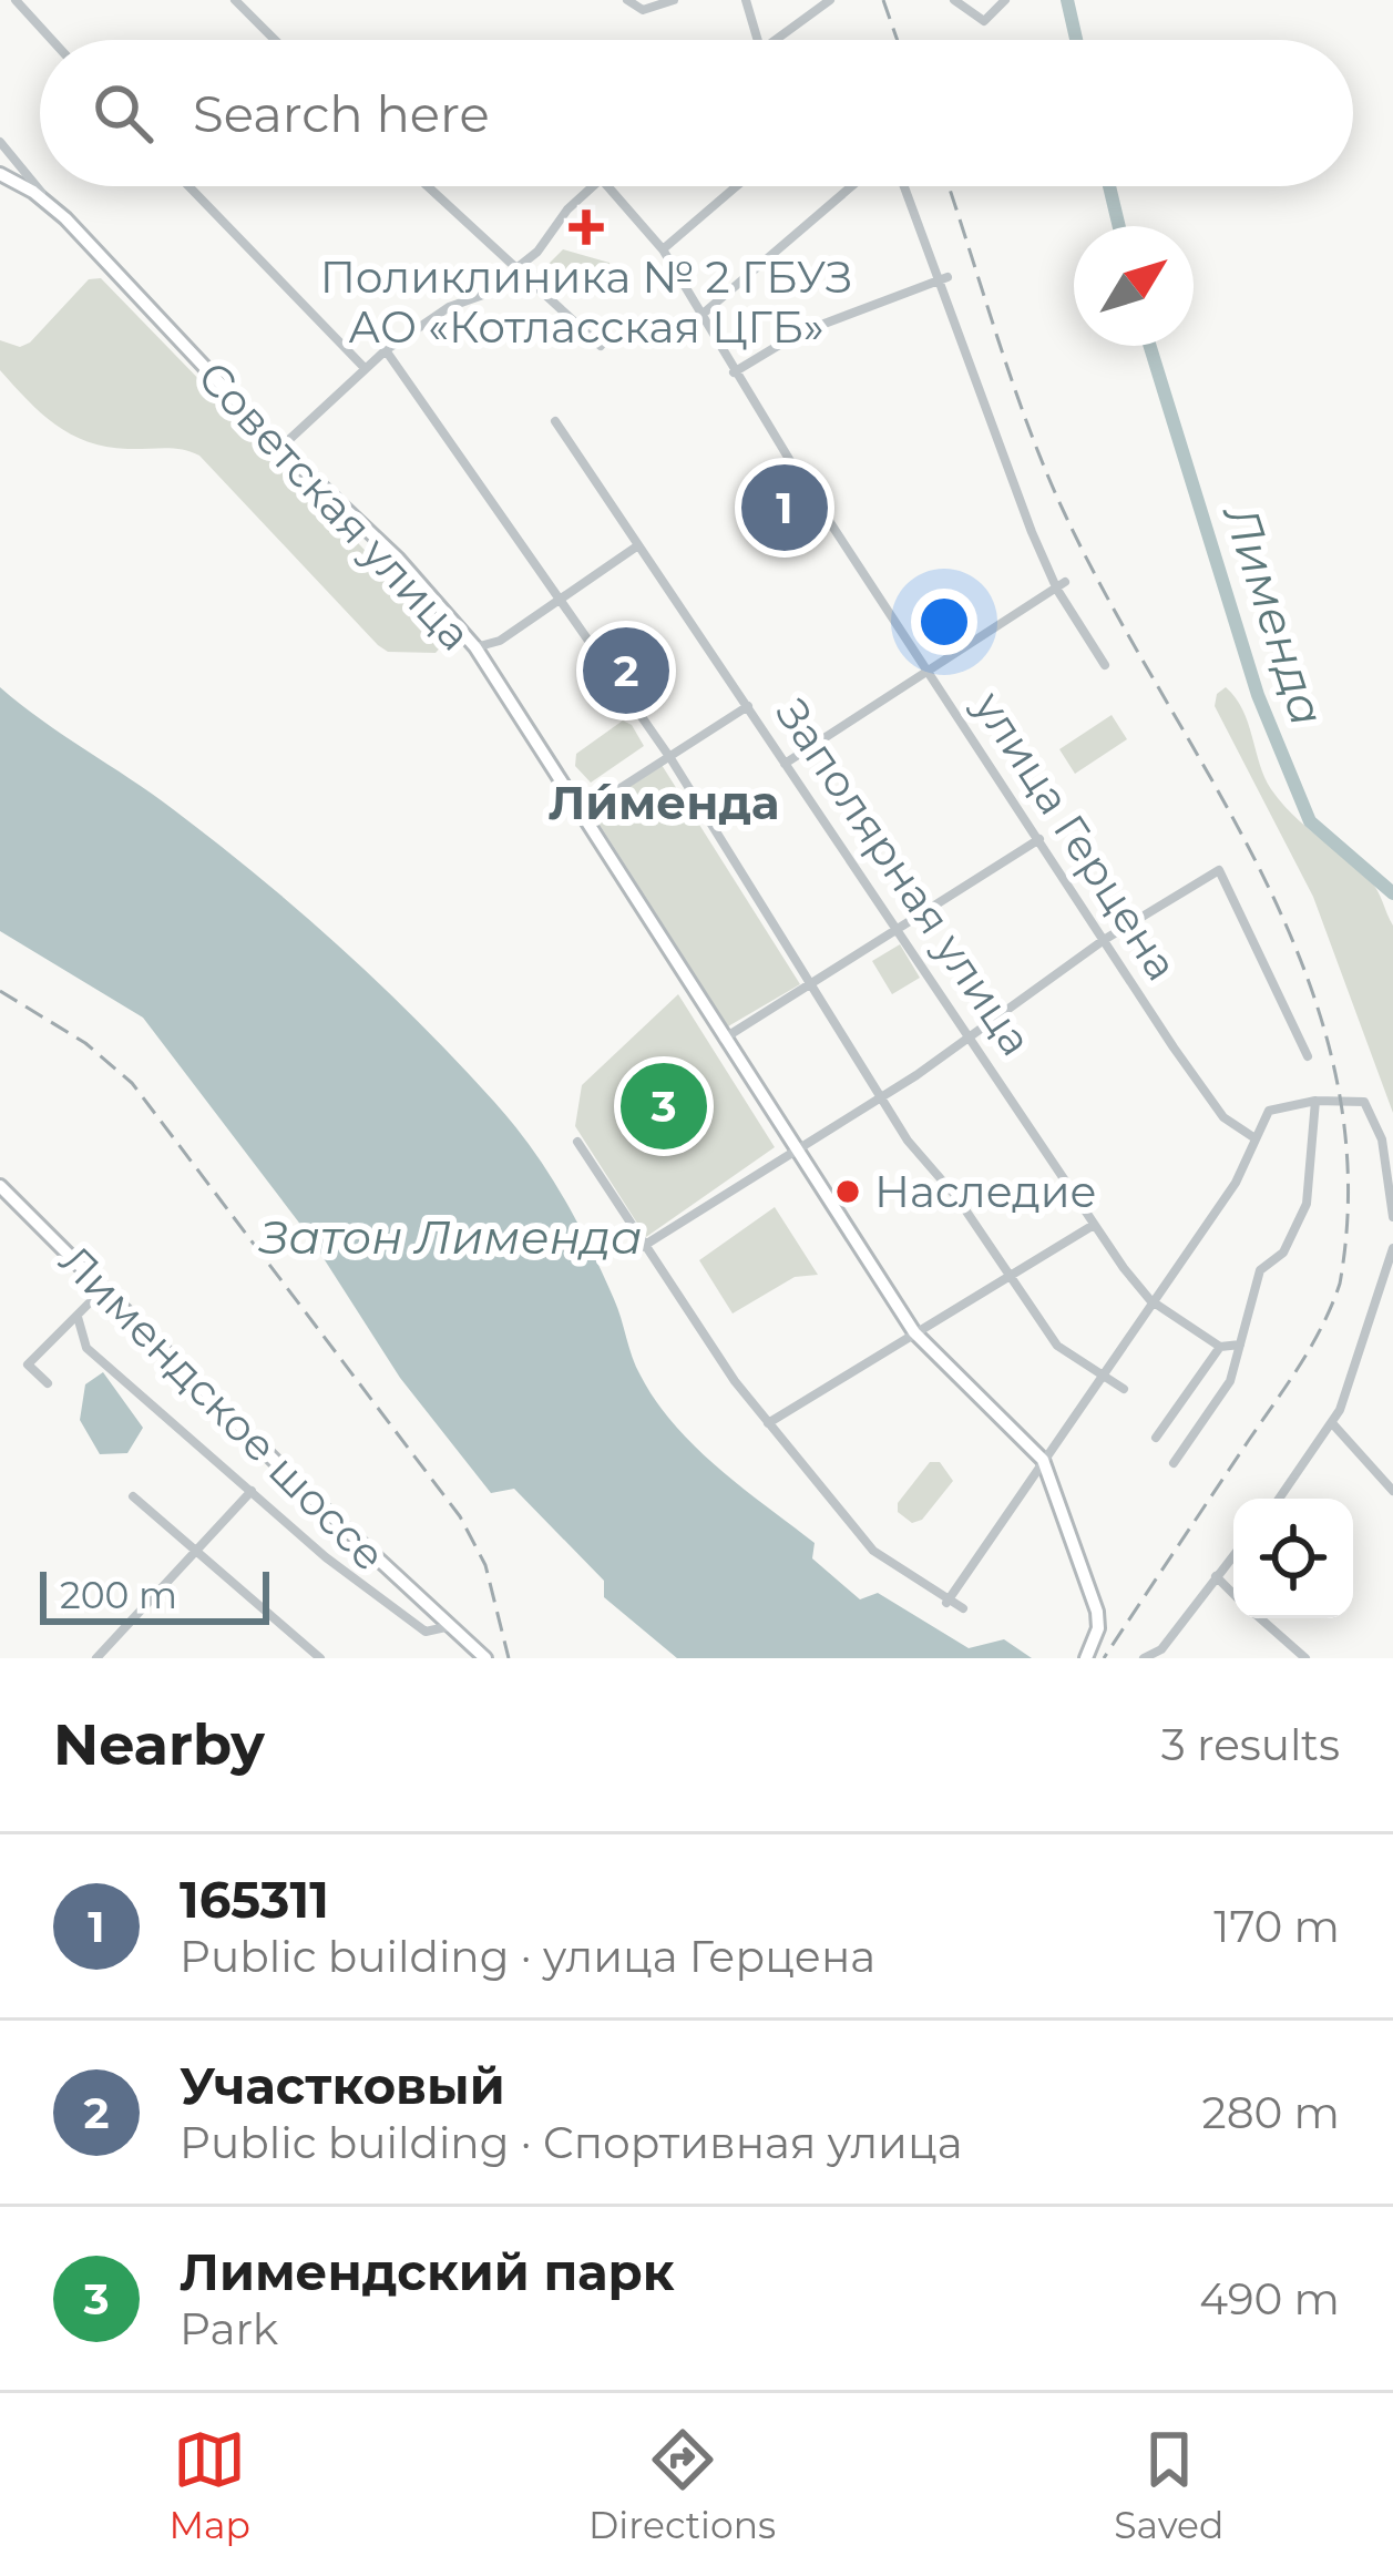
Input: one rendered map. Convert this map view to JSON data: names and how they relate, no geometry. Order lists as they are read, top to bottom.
{
  "streets": {
    "main road": ["Советская улица", "Лимендское шоссе"],
    "street": ["улица Герцена", "Заполярная улица"]
  },
  "districts": ["Ли́менда"],
  "water": ["Лименда", "Затон Лименда"],
  "places": {
    "health": ["Поликлиника № 2 ГБУЗ АО «Котласская ЦГБ»"],
    "other": ["Наследие"]
  },
  "scale_bar": "200 m",
  "north": "top right",
  "page": {
    "search": "Search here",
    "pins": ["1", "2", "3"],
    "scale": "200 m",
    "heading": ["Nearby", "3 results"],
    "list": [
      {
        "mark": "1",
        "name": "165311",
        "note": "Public building · улица Герцена",
        "value": "170 m"
      },
      {
        "mark": "2",
        "name": "Участковый",
        "note": "Public building · Спортивная улица",
        "value": "280 m"
      },
      {
        "mark": "3",
        "name": "Лимендский парк",
        "note": "Park",
        "value": "490 m"
      }
    ],
    "nav": ["Map", "Directions", "Saved"]
  }
}
